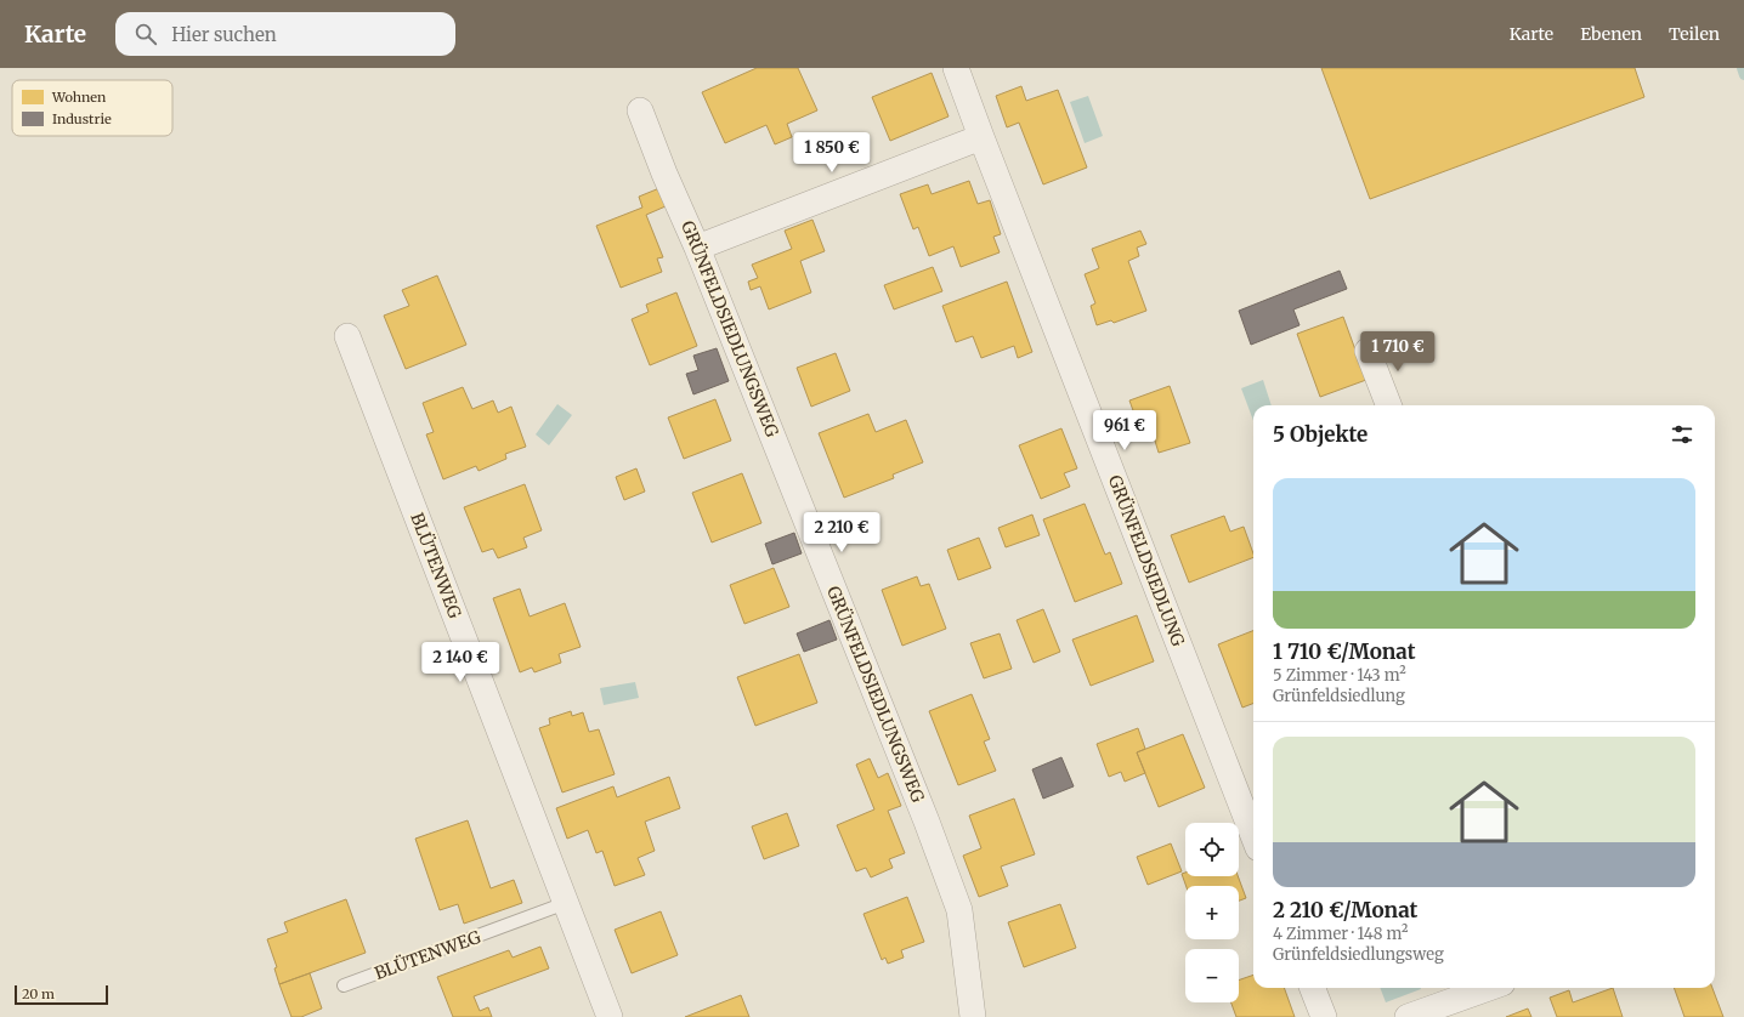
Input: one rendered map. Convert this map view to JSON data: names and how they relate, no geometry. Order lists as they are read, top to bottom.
{
  "streets": {
    "street": ["GRÜNFELDSIEDLUNGSWEG", "GRÜNFELDSIEDLUNG", "BLÜTENWEG"]
  },
  "legend": ["Wohnen", "Industrie"],
  "scale_bar": "20 m",
  "page": {
    "header": "Karte",
    "search": "Hier suchen",
    "nav": ["Karte", "Ebenen", "Teilen"],
    "price": [
      "1 850 €",
      "1 710 €",
      "961 €",
      "2 210 €",
      "2 140 €"
    ],
    "heading": "5 Objekte",
    "list": [
      {
        "name": "1 710 €/Monat",
        "note": "5 Zimmer · 143 m² · Grünfeldsiedlung"
      },
      {
        "name": "2 210 €/Monat",
        "note": "4 Zimmer · 148 m² · Grünfeldsiedlungsweg"
      }
    ],
    "map_buttons": ["+", "−"],
    "scale": "20 m"
  }
}
